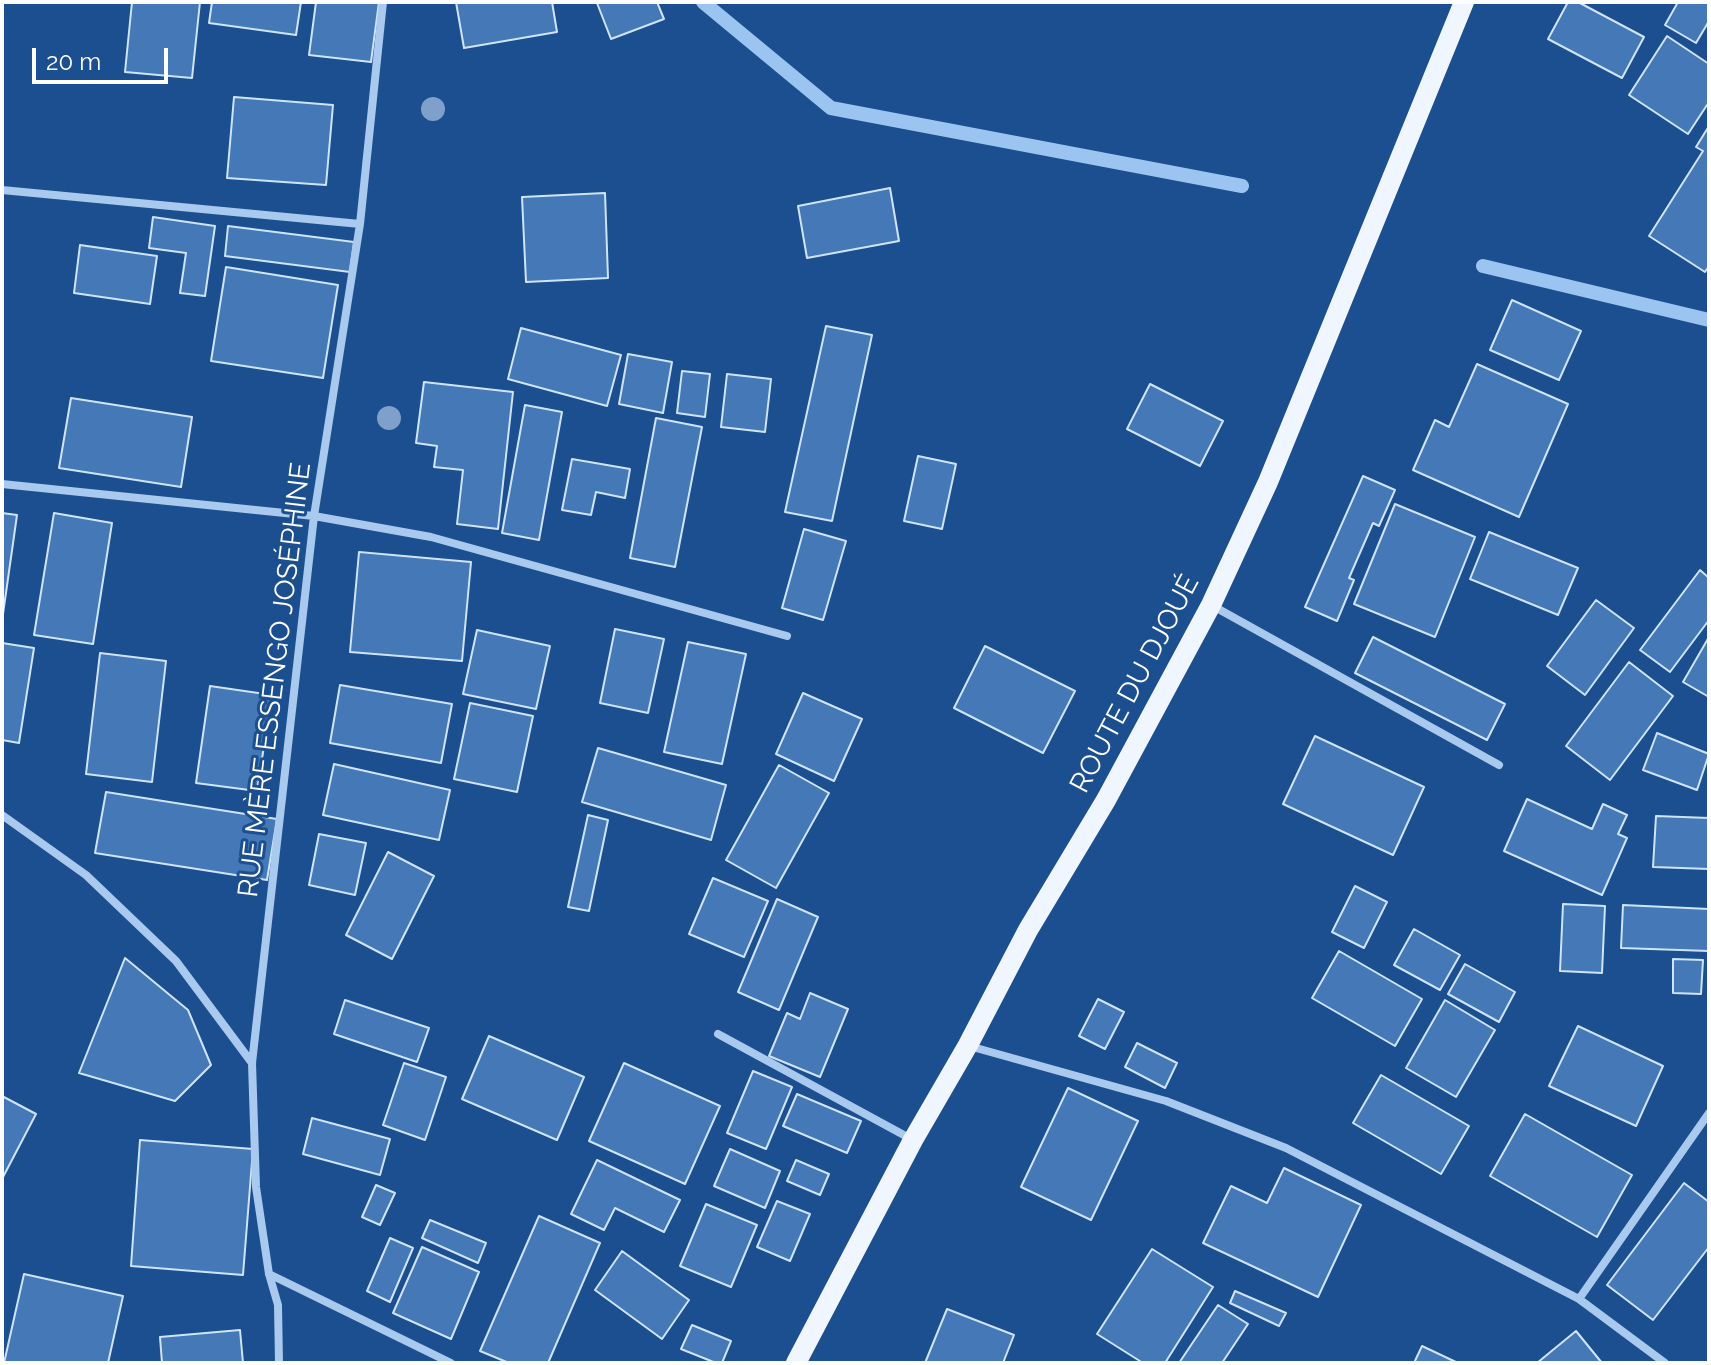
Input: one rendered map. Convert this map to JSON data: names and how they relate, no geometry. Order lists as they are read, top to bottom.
{
  "streets": {
    "main road": ["ROUTE DU DJOUÉ"],
    "street": ["RUE MÈRE ESSENGO JOSÉPHINE"]
  },
  "scale_bar": "20 m"
}
